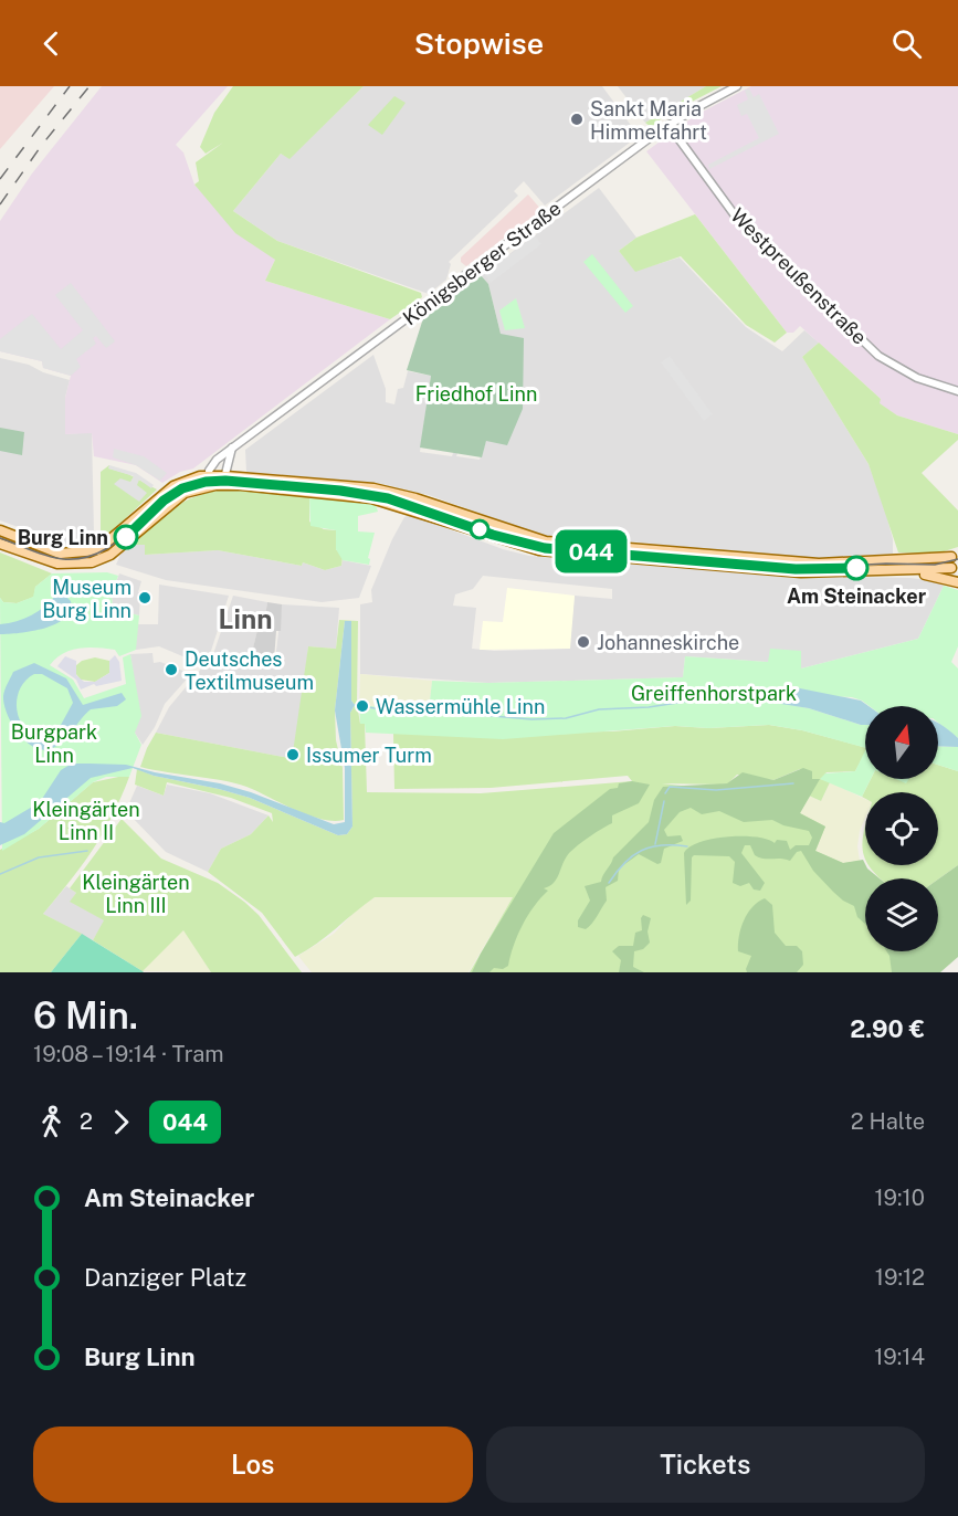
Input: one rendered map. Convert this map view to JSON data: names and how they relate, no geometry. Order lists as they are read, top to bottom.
{
  "streets": {
    "street": ["Königsberger Straße", "Westpreußenstraße"]
  },
  "crossings": [
    ["Königsberger Straße", "Westpreußenstraße"]
  ],
  "districts": ["Linn"],
  "parks": [
    "Friedhof Linn",
    "Greiffenhorstpark",
    "Burgpark Linn",
    "Kleingärten Linn II",
    "Kleingärten Linn III"
  ],
  "places": [
    "Sankt Maria Himmelfahrt",
    "Burg Linn",
    "Am Steinacker",
    "Museum Burg Linn",
    "Johanneskirche",
    "Deutsches Textilmuseum",
    "Wassermühle Linn",
    "Issumer Turm"
  ],
  "lines": ["tram line 044"],
  "north": "top",
  "page": {
    "header": "Stopwise",
    "on_map": "044",
    "heading": ["6 Min.", "19:08 – 19:14 · Tram", "2.90 €"],
    "legs": ["2", "044", "2 Halte"],
    "list": [
      {
        "name": "Am Steinacker",
        "value": "19:10"
      },
      {
        "name": "Danziger Platz",
        "value": "19:12"
      },
      {
        "name": "Burg Linn",
        "value": "19:14"
      }
    ],
    "buttons": ["Los", "Tickets"]
  }
}
